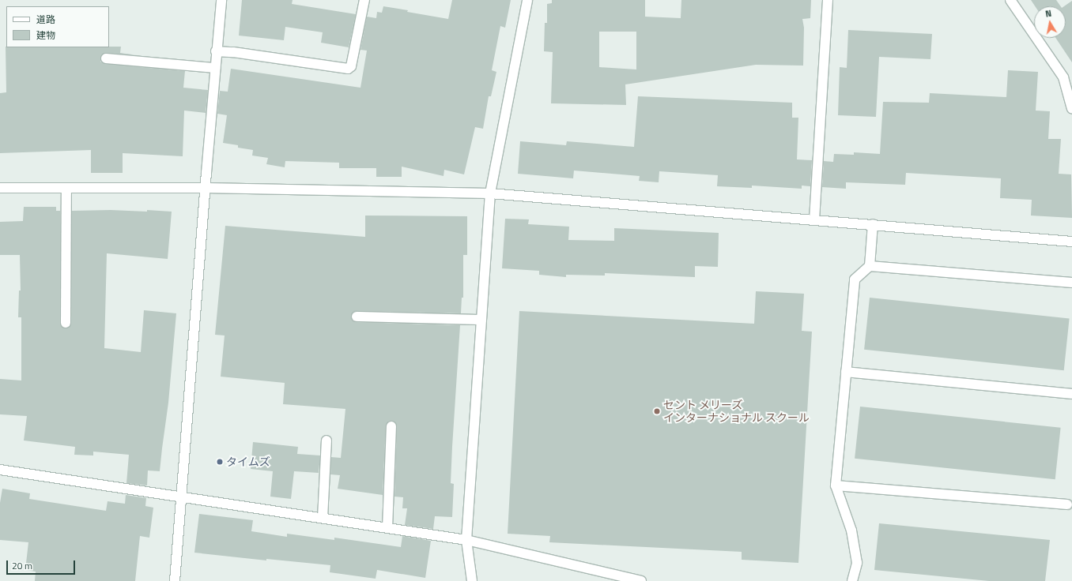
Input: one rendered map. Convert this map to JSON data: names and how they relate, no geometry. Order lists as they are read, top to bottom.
{
  "places": ["セント メリーズ インターナショナル スクール", "タイムズ"],
  "legend": ["道路", "建物"],
  "scale_bar": "20 m",
  "north": "top"
}
